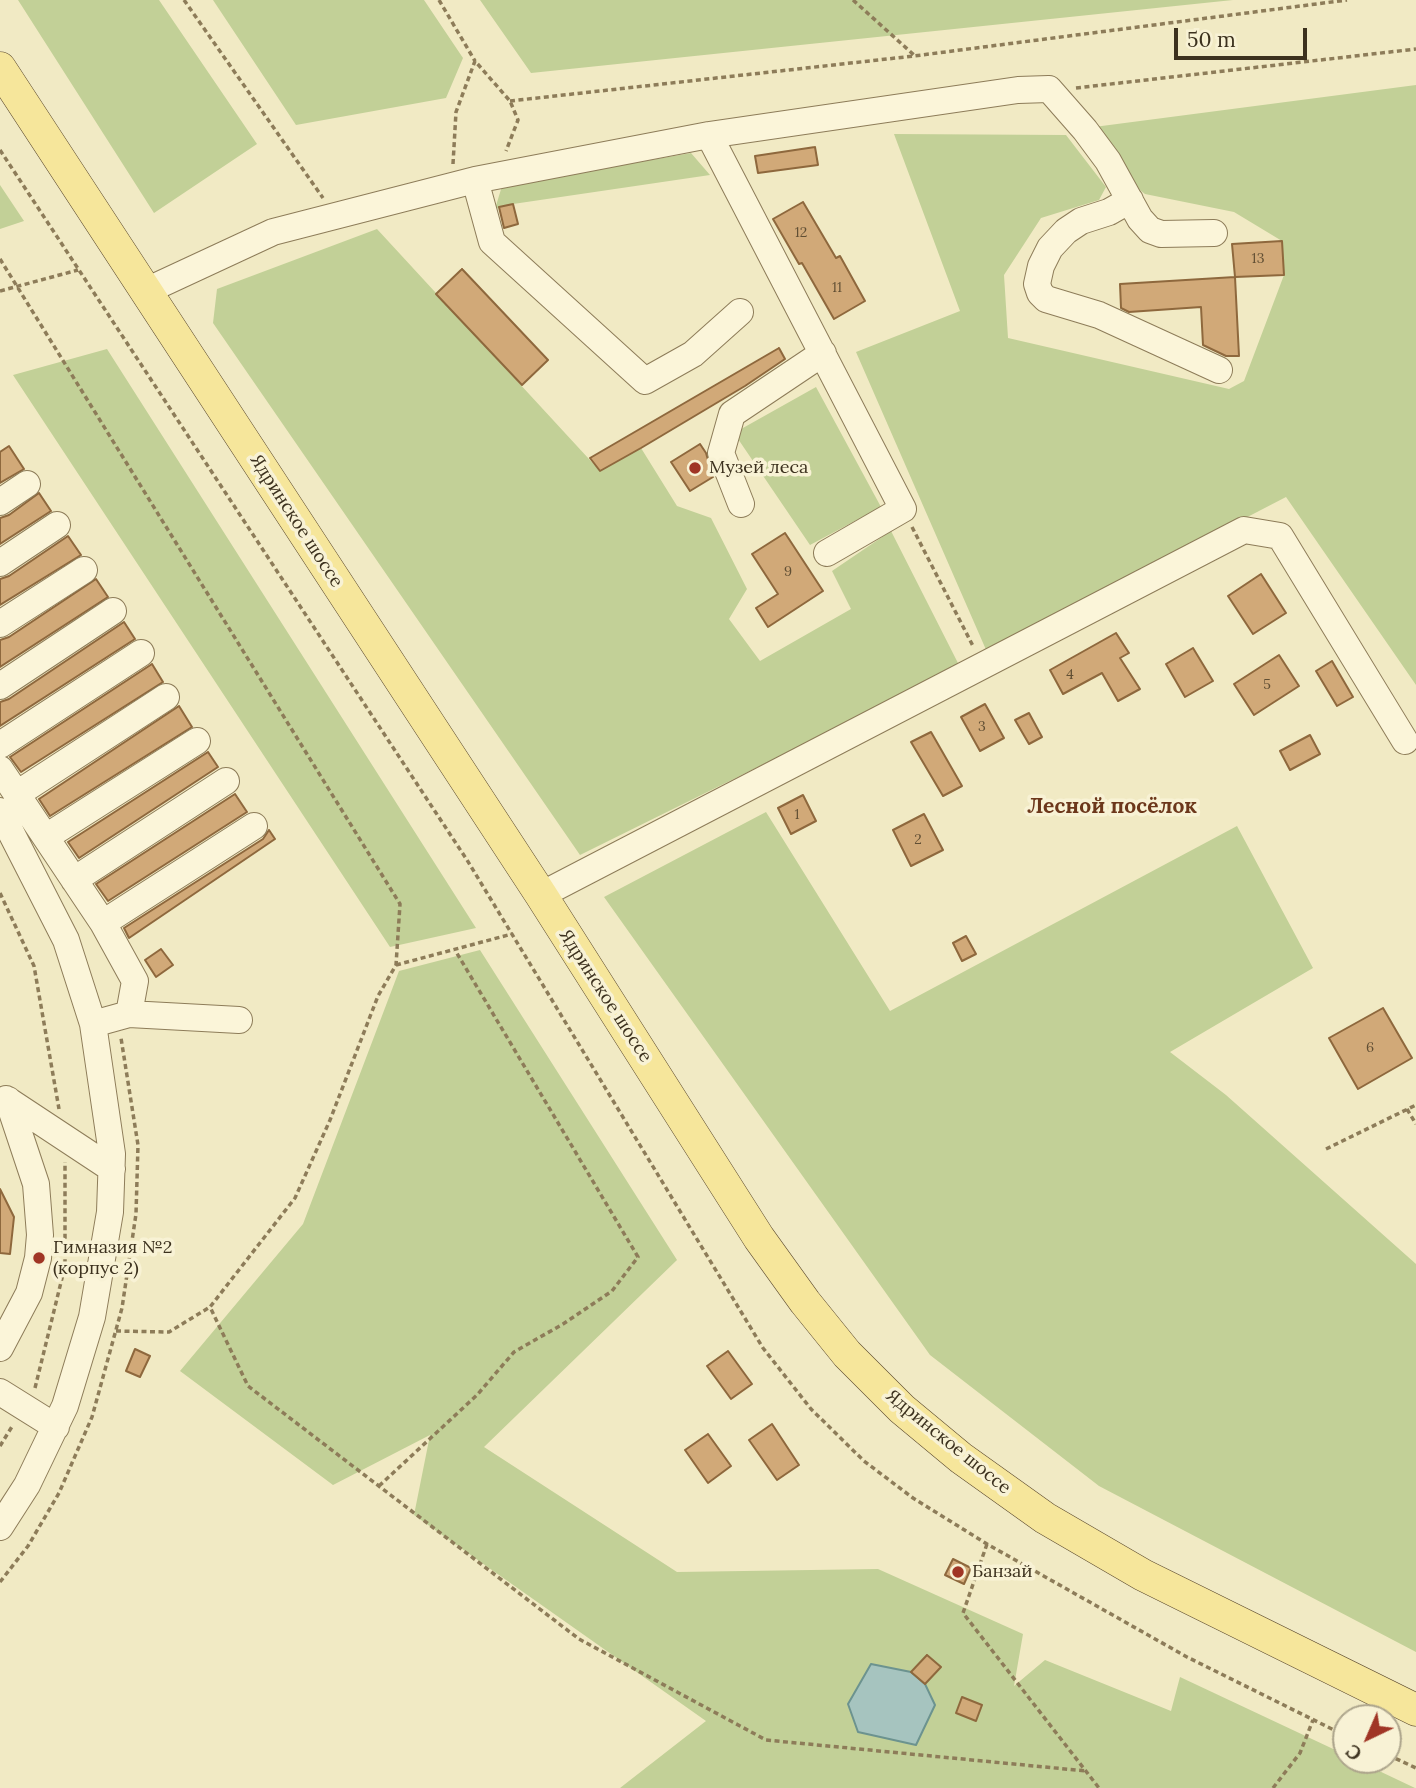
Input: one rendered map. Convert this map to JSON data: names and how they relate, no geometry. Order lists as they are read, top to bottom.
{
  "streets": {
    "main road": ["Ядринское шоссе"]
  },
  "districts": ["Лесной посёлок"],
  "places": ["Музей леса", "Гимназия №2 (корпус 2)", "Банзай"],
  "house_numbers": [
    "12",
    "13",
    "11",
    "9",
    "4",
    "5",
    "3",
    "1",
    "2",
    "6"
  ],
  "scale_bar": "50 m",
  "north": "bottom left"
}
